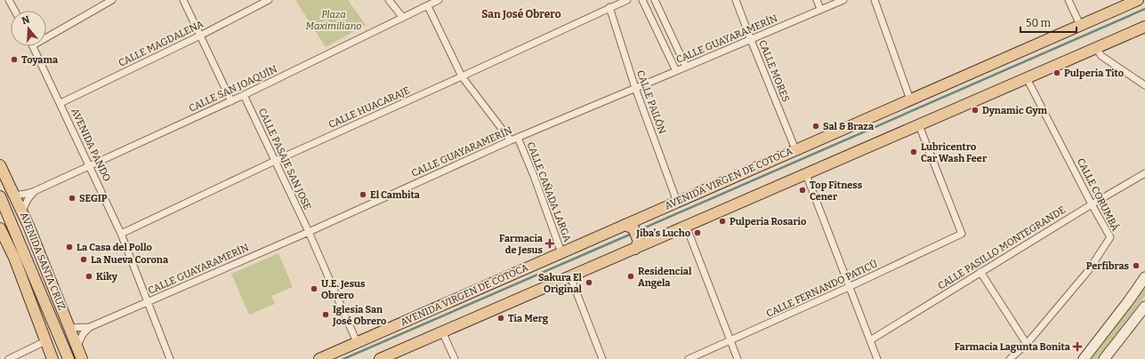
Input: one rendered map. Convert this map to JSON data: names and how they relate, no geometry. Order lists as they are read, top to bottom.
{
  "streets": {
    "main road": ["AVENIDA VIRGEN DE COTOCA", "AVENIDA SANTA CRUZ"],
    "street": [
      "CALLE GUAYARAMERÍN",
      "CALLE MAGDALENA",
      "CALLE MORES",
      "CALLE SAN JOAQUÍN",
      "CALLE PAILÓN",
      "CALLE HUACARAJE",
      "AVENIDA PANDO",
      "CALLE PASAJE SAN JOSE",
      "CALLE CAÑADA LARGA",
      "CALLE CORUMBÁ",
      "CALLE PASILLO MONTEGRANDE",
      "CALLE FERNANDO PATICÚ"
    ]
  },
  "crossings": [
    ["CALLE GUAYARAMERÍN", "CALLE MORES"],
    ["CALLE GUAYARAMERÍN", "CALLE PAILÓN"],
    ["CALLE GUAYARAMERÍN", "AVENIDA PANDO"],
    ["CALLE GUAYARAMERÍN", "CALLE PASAJE SAN JOSE"],
    ["CALLE GUAYARAMERÍN", "CALLE CAÑADA LARGA"],
    ["CALLE GUAYARAMERÍN", "AVENIDA SANTA CRUZ"],
    ["CALLE MAGDALENA", "AVENIDA PANDO"],
    ["CALLE MORES", "AVENIDA VIRGEN DE COTOCA"],
    ["CALLE SAN JOAQUÍN", "AVENIDA PANDO"],
    ["CALLE SAN JOAQUÍN", "CALLE PASAJE SAN JOSE"],
    ["CALLE SAN JOAQUÍN", "AVENIDA SANTA CRUZ"],
    ["CALLE PAILÓN", "CALLE HUACARAJE"],
    ["CALLE PAILÓN", "AVENIDA VIRGEN DE COTOCA"],
    ["CALLE HUACARAJE", "AVENIDA PANDO"],
    ["CALLE HUACARAJE", "CALLE PASAJE SAN JOSE"],
    ["CALLE PASAJE SAN JOSE", "AVENIDA VIRGEN DE COTOCA"],
    ["AVENIDA VIRGEN DE COTOCA", "CALLE CAÑADA LARGA"],
    ["CALLE CORUMBÁ", "CALLE PASILLO MONTEGRANDE"]
  ],
  "districts": ["San José Obrero"],
  "parks": ["Plaza Maximiliano"],
  "places": {
    "other": [
      "Toyama",
      "Pulperia Tito",
      "Dynamic Gym",
      "Sal & Braza",
      "Lubricentro Car Wash Feer",
      "Top Fitness Cener",
      "El Cambita",
      "SEGIP",
      "Pulperia Rosario",
      "Jiba's Lucho",
      "La Casa del Pollo",
      "La Nueva Corona",
      "Perfibras",
      "Kiky",
      "Residencial Angela",
      "Sakura El Original",
      "U.E. Jesus Obrero",
      "Iglesia San José Obrero",
      "Tia Merg"
    ],
    "health": ["Farmacia de Jesus", "Farmacia Lagunta Bonita"]
  },
  "scale_bar": "50 m",
  "north": "top"
}
